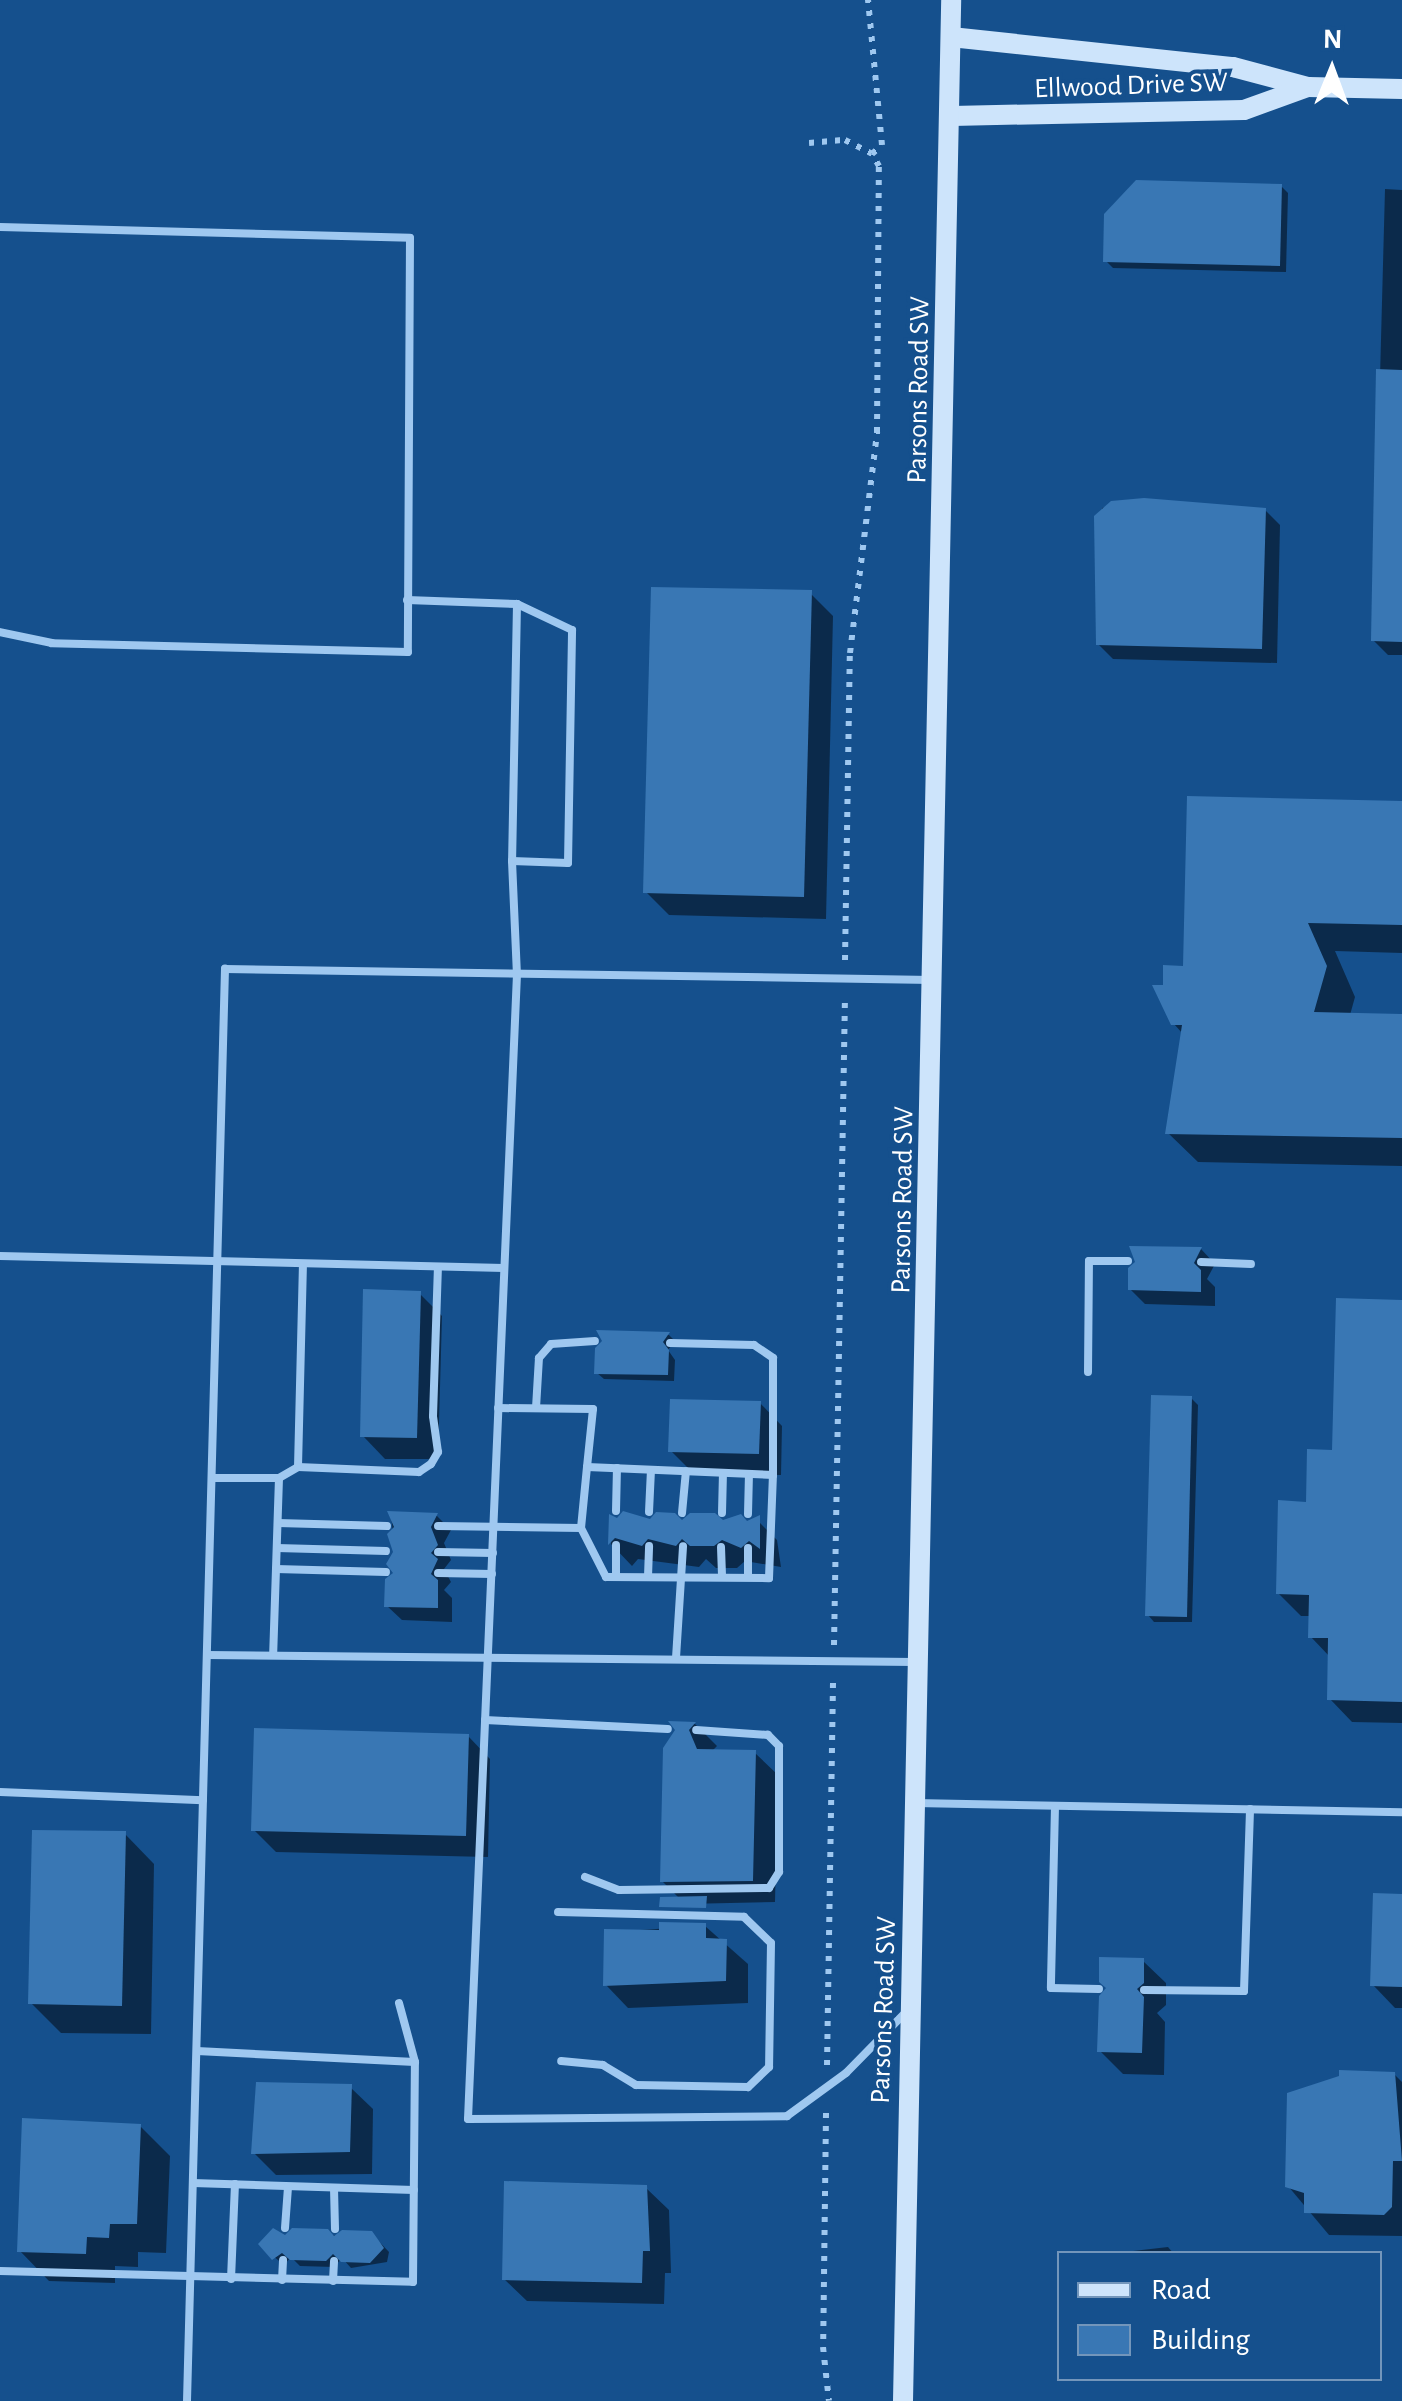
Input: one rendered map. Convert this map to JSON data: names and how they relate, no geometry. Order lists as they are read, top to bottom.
{
  "streets": {
    "main road": ["Ellwood Drive SW", "Parsons Road SW"]
  },
  "crossings": [
    ["Ellwood Drive SW", "Parsons Road SW"]
  ],
  "legend": ["Road", "Building"],
  "north": "top"
}
